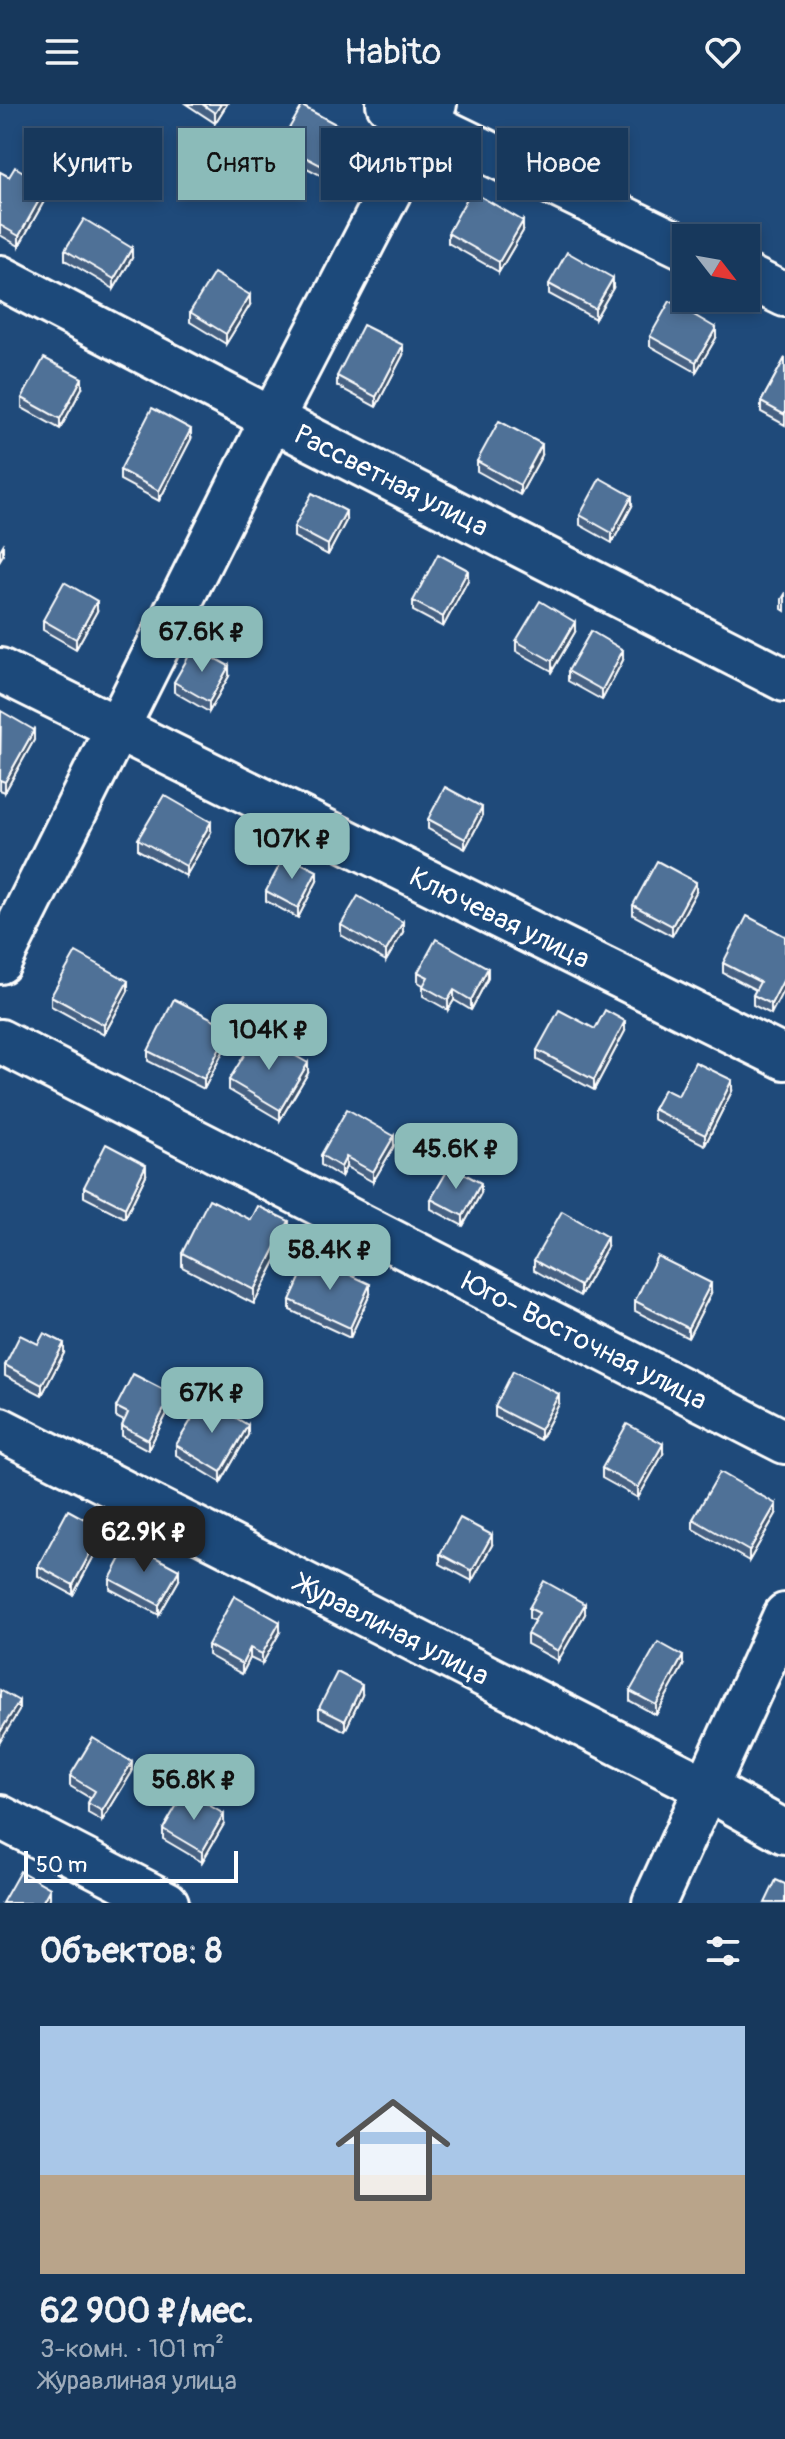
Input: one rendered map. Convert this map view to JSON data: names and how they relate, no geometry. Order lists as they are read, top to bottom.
{
  "streets": {
    "street": [
      "Рассветная улица",
      "Ключевая улица",
      "Юго- Восточная улица",
      "Журавлиная улица"
    ]
  },
  "scale_bar": "50 m",
  "north": "bottom right",
  "page": {
    "header": "Habito",
    "chip": [
      "Купить",
      "Снять",
      "Фильтры",
      "Новое"
    ],
    "price": [
      "67.6K ₽",
      "107K ₽",
      "104K ₽",
      "45.6K ₽",
      "58.4K ₽",
      "67K ₽",
      "62.9K ₽",
      "56.8K ₽"
    ],
    "scale": "50 m",
    "heading": "Объектов: 8",
    "list": [
      {
        "name": "62 900 ₽/мес.",
        "note": "3-комн. · 101 m² · Журавлиная улица"
      }
    ]
  }
}
